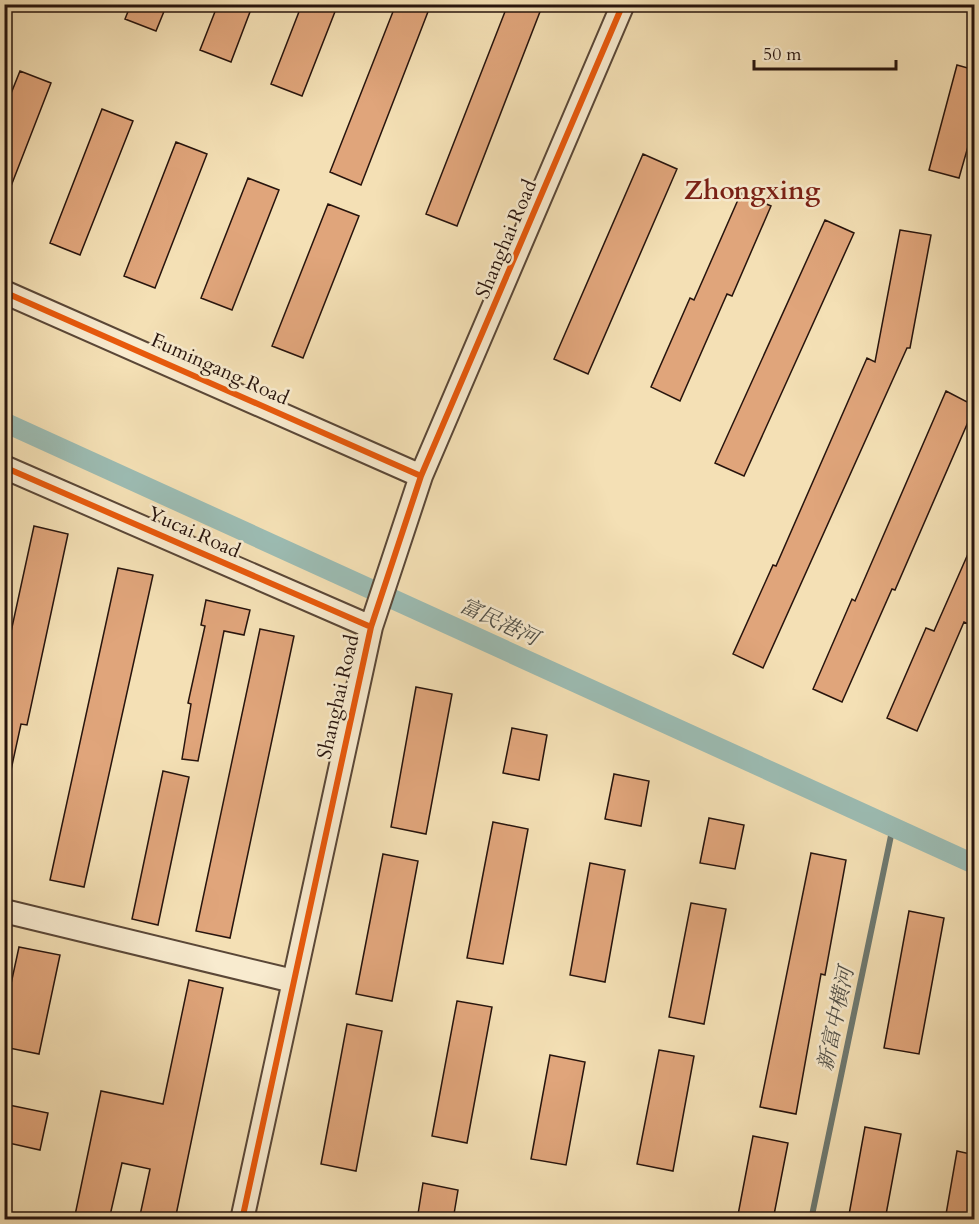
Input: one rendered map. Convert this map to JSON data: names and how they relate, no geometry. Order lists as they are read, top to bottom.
{
  "streets": {
    "street": ["Shanghai Road", "Fumingang Road", "Yucai Road"]
  },
  "crossings": [
    ["Shanghai Road", "Fumingang Road"],
    ["Shanghai Road", "Yucai Road"]
  ],
  "districts": ["Zhongxing"],
  "water": ["富民港河", "新富中横河"],
  "scale_bar": "50 m"
}
